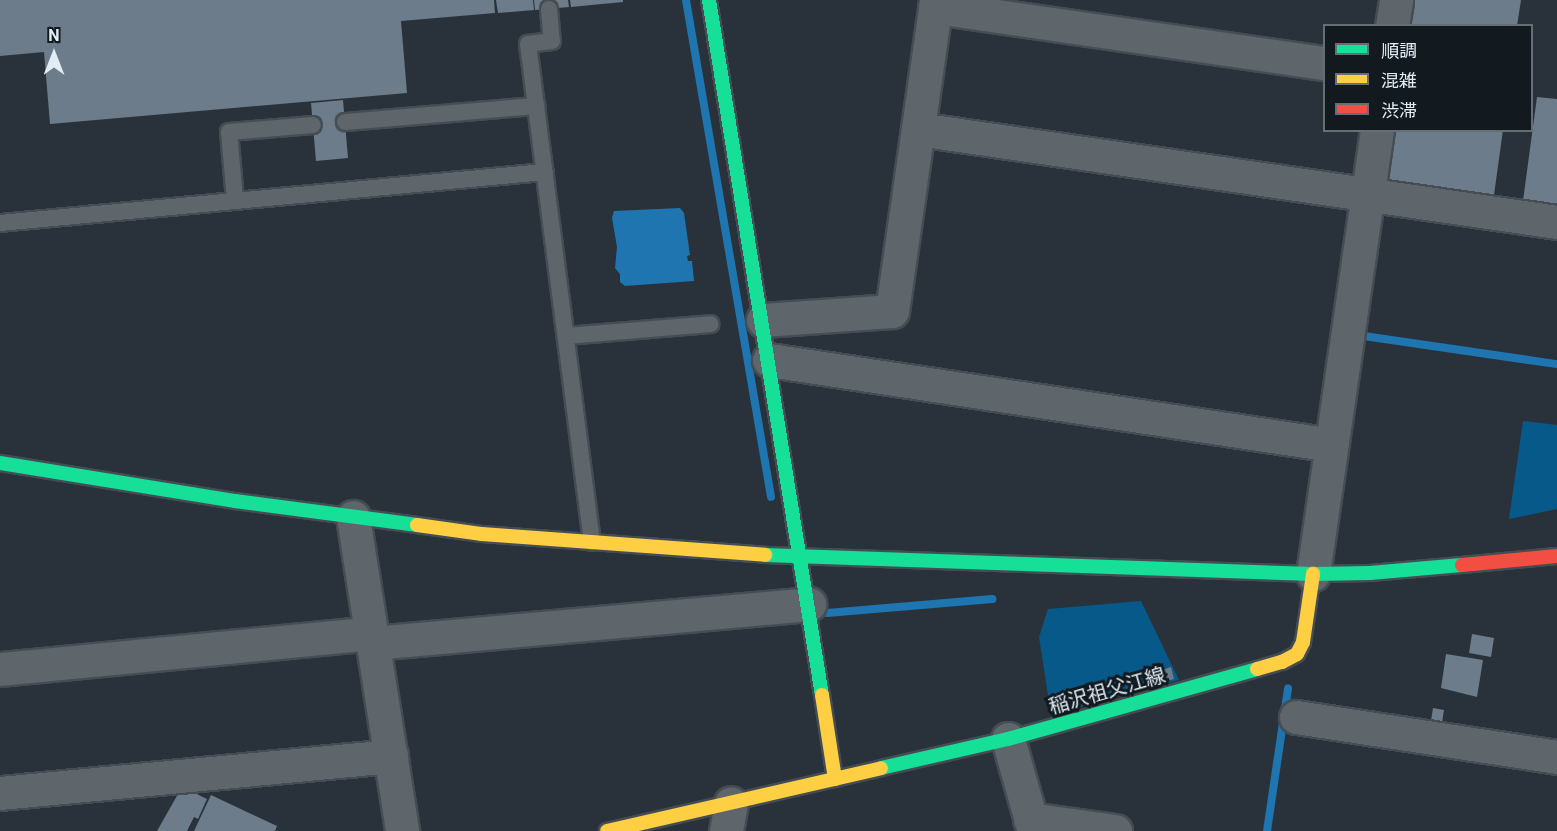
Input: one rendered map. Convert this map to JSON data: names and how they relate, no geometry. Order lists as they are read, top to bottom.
{
  "streets": {
    "street": ["稲沢祖父江線"]
  },
  "legend": ["順調", "混雑", "渋滞"],
  "north": "top"
}
